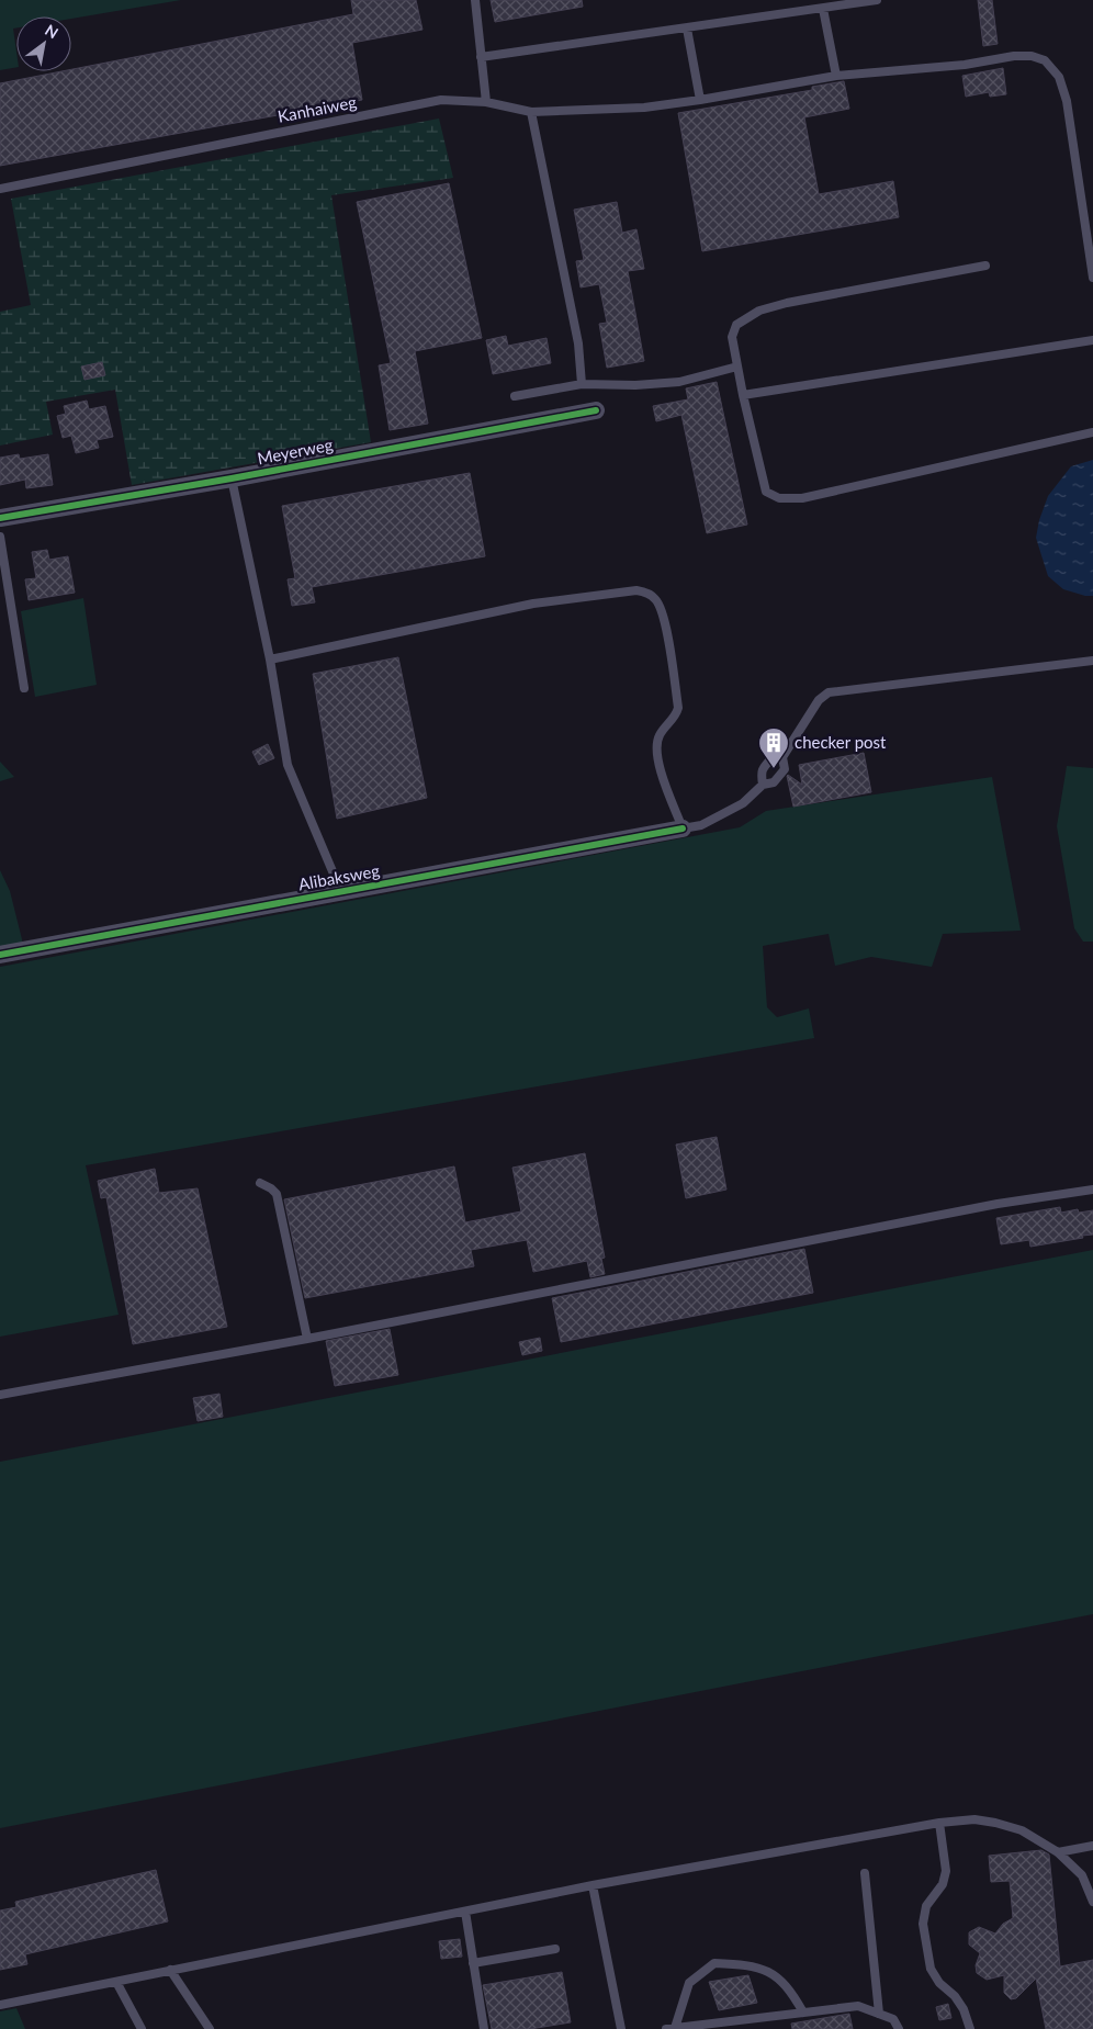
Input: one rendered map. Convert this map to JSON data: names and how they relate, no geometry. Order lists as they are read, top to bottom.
{
  "streets": {
    "street": ["Meyerweg", "Alibaksweg"],
    "lane": ["Kanhaiweg"]
  },
  "places": {
    "building": ["checker post"]
  },
  "north": "top right"
}
